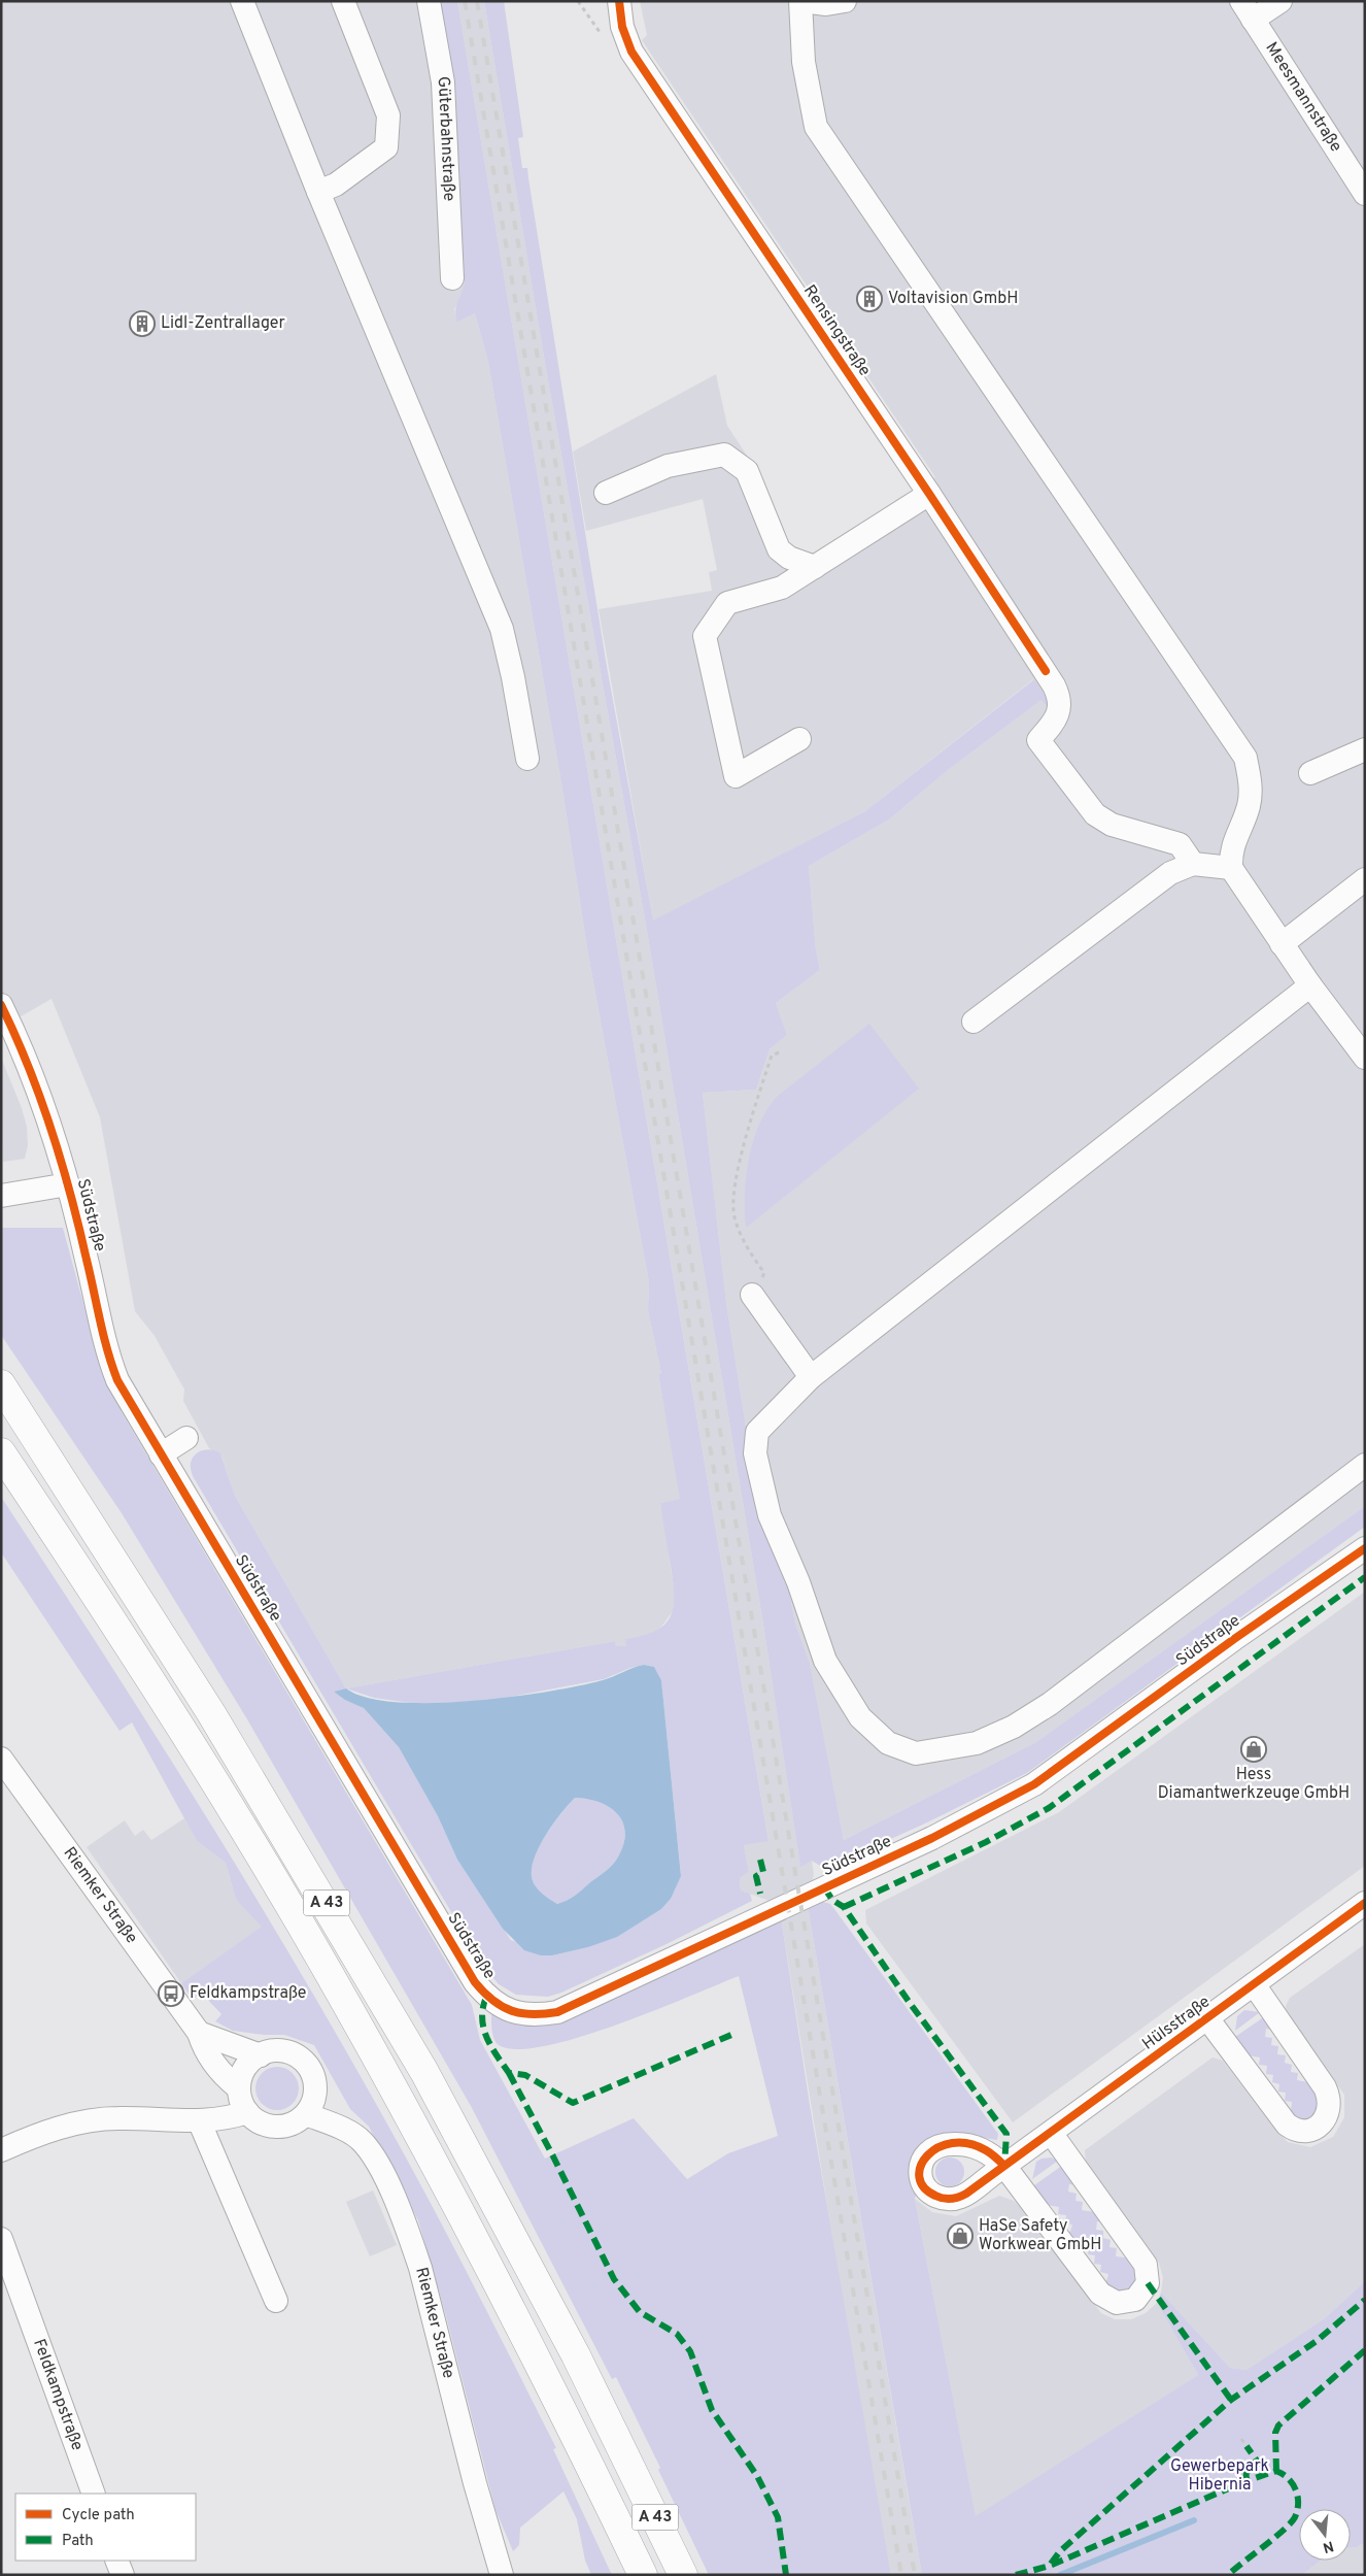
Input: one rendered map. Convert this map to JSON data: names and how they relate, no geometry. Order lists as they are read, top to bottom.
{
  "streets": {
    "highway": ["A 43"],
    "street": [
      "Meesmannstraße",
      "Güterbahnstraße",
      "Rensingstraße",
      "Südstraße",
      "Riemker Straße",
      "Hülsstraße",
      "Feldkampstraße"
    ]
  },
  "parks": ["Gewerbepark Hibernia"],
  "places": {
    "building": ["Voltavision GmbH", "Lidl-Zentrallager"],
    "shop": ["Hess Diamantwerkzeuge GmbH", "HaSe Safety Workwear GmbH"],
    "bus stop": ["Feldkampstraße"]
  },
  "legend": ["Cycle path", "Path"],
  "north": "bottom"
}
